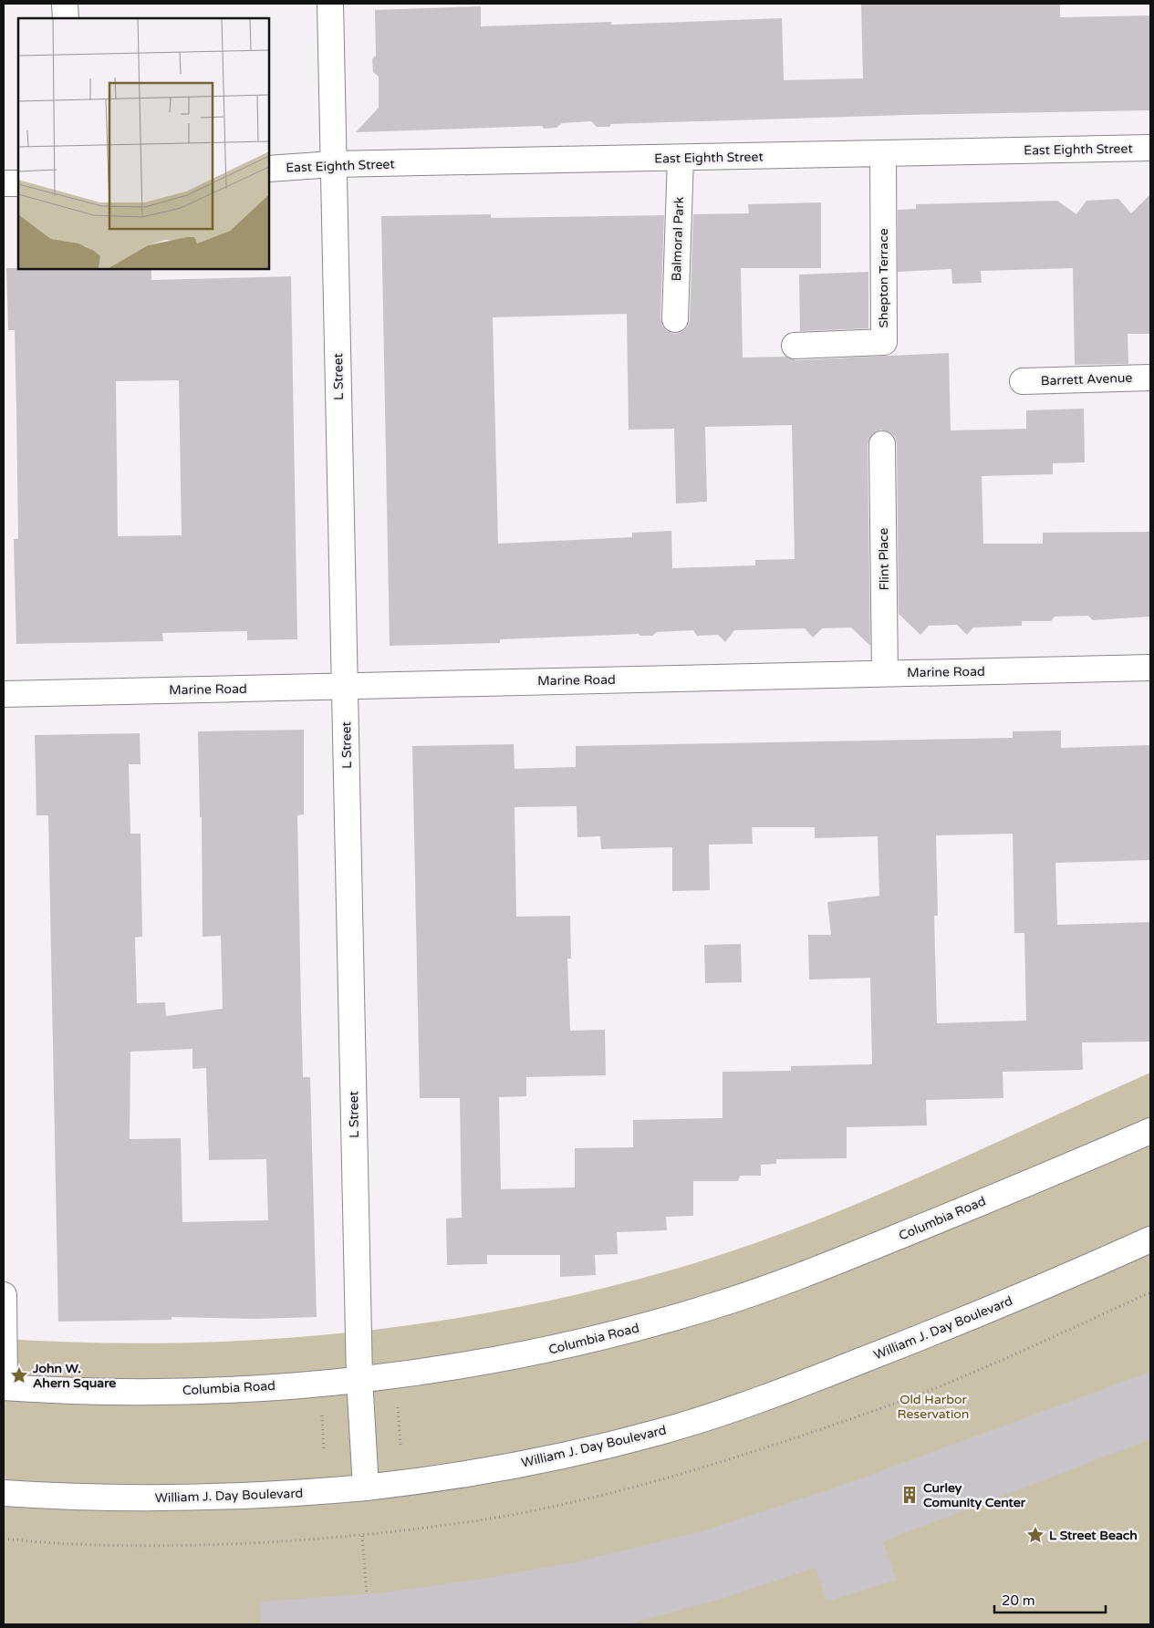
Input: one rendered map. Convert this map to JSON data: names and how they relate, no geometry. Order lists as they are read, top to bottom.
{
  "streets": {
    "main road": [
      "East Eighth Street",
      "Balmoral Park",
      "Shepton Terrace",
      "L Street",
      "Barrett Avenue",
      "Flint Place",
      "Marine Road",
      "Columbia Road",
      "William J. Day Boulevard"
    ]
  },
  "crossings": [
    ["East Eighth Street", "Balmoral Park"],
    ["East Eighth Street", "Shepton Terrace"],
    ["East Eighth Street", "L Street"],
    ["L Street", "Marine Road"],
    ["L Street", "Columbia Road"],
    ["L Street", "William J. Day Boulevard"],
    ["Flint Place", "Marine Road"]
  ],
  "parks": ["Old Harbor Reservation"],
  "places": {
    "place": ["John W. Ahern Square", "L Street Beach"],
    "building": ["Curley Comunity Center"]
  },
  "scale_bar": "20 m"
}
